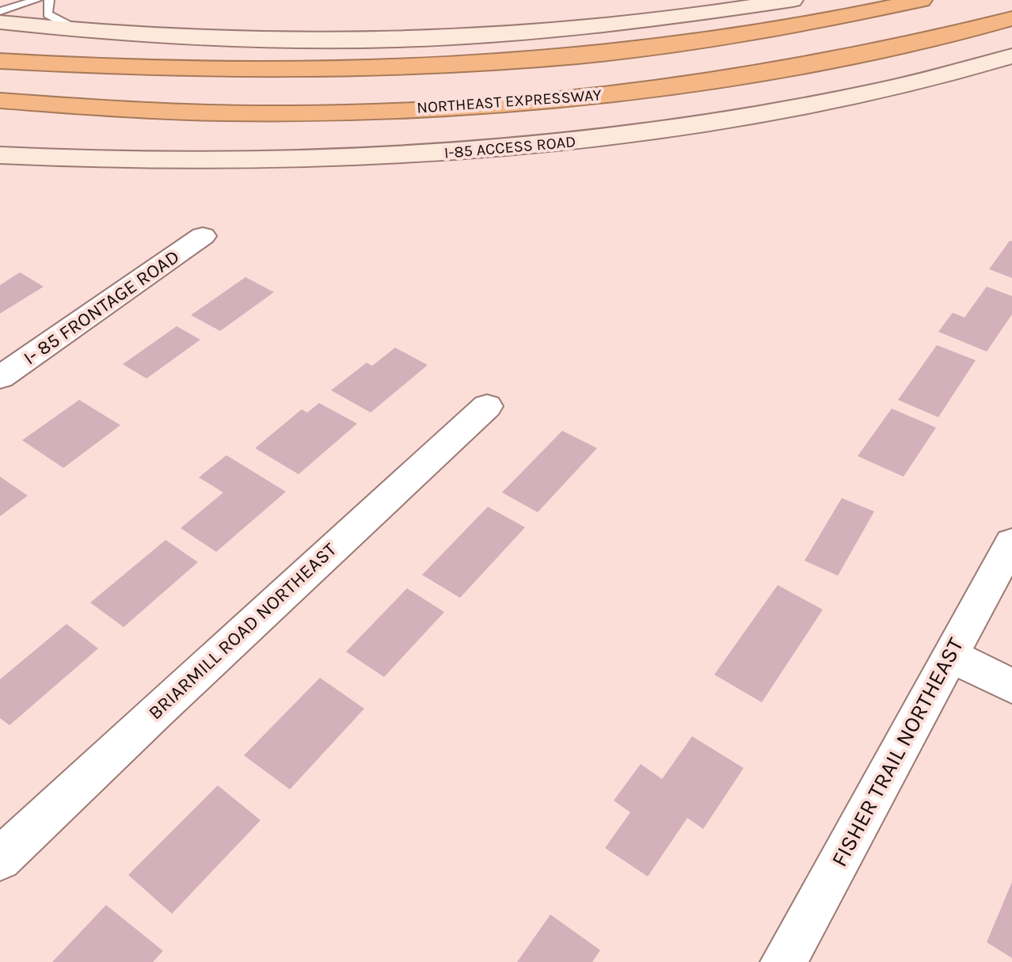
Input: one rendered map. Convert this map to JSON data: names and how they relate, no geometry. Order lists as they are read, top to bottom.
{
  "streets": {
    "highway": ["NORTHEAST EXPRESSWAY"],
    "main road": ["I-85 ACCESS ROAD"],
    "street": ["I- 85 FRONTAGE ROAD", "BRIARMILL ROAD NORTHEAST", "FISHER TRAIL NORTHEAST"]
  }
}
